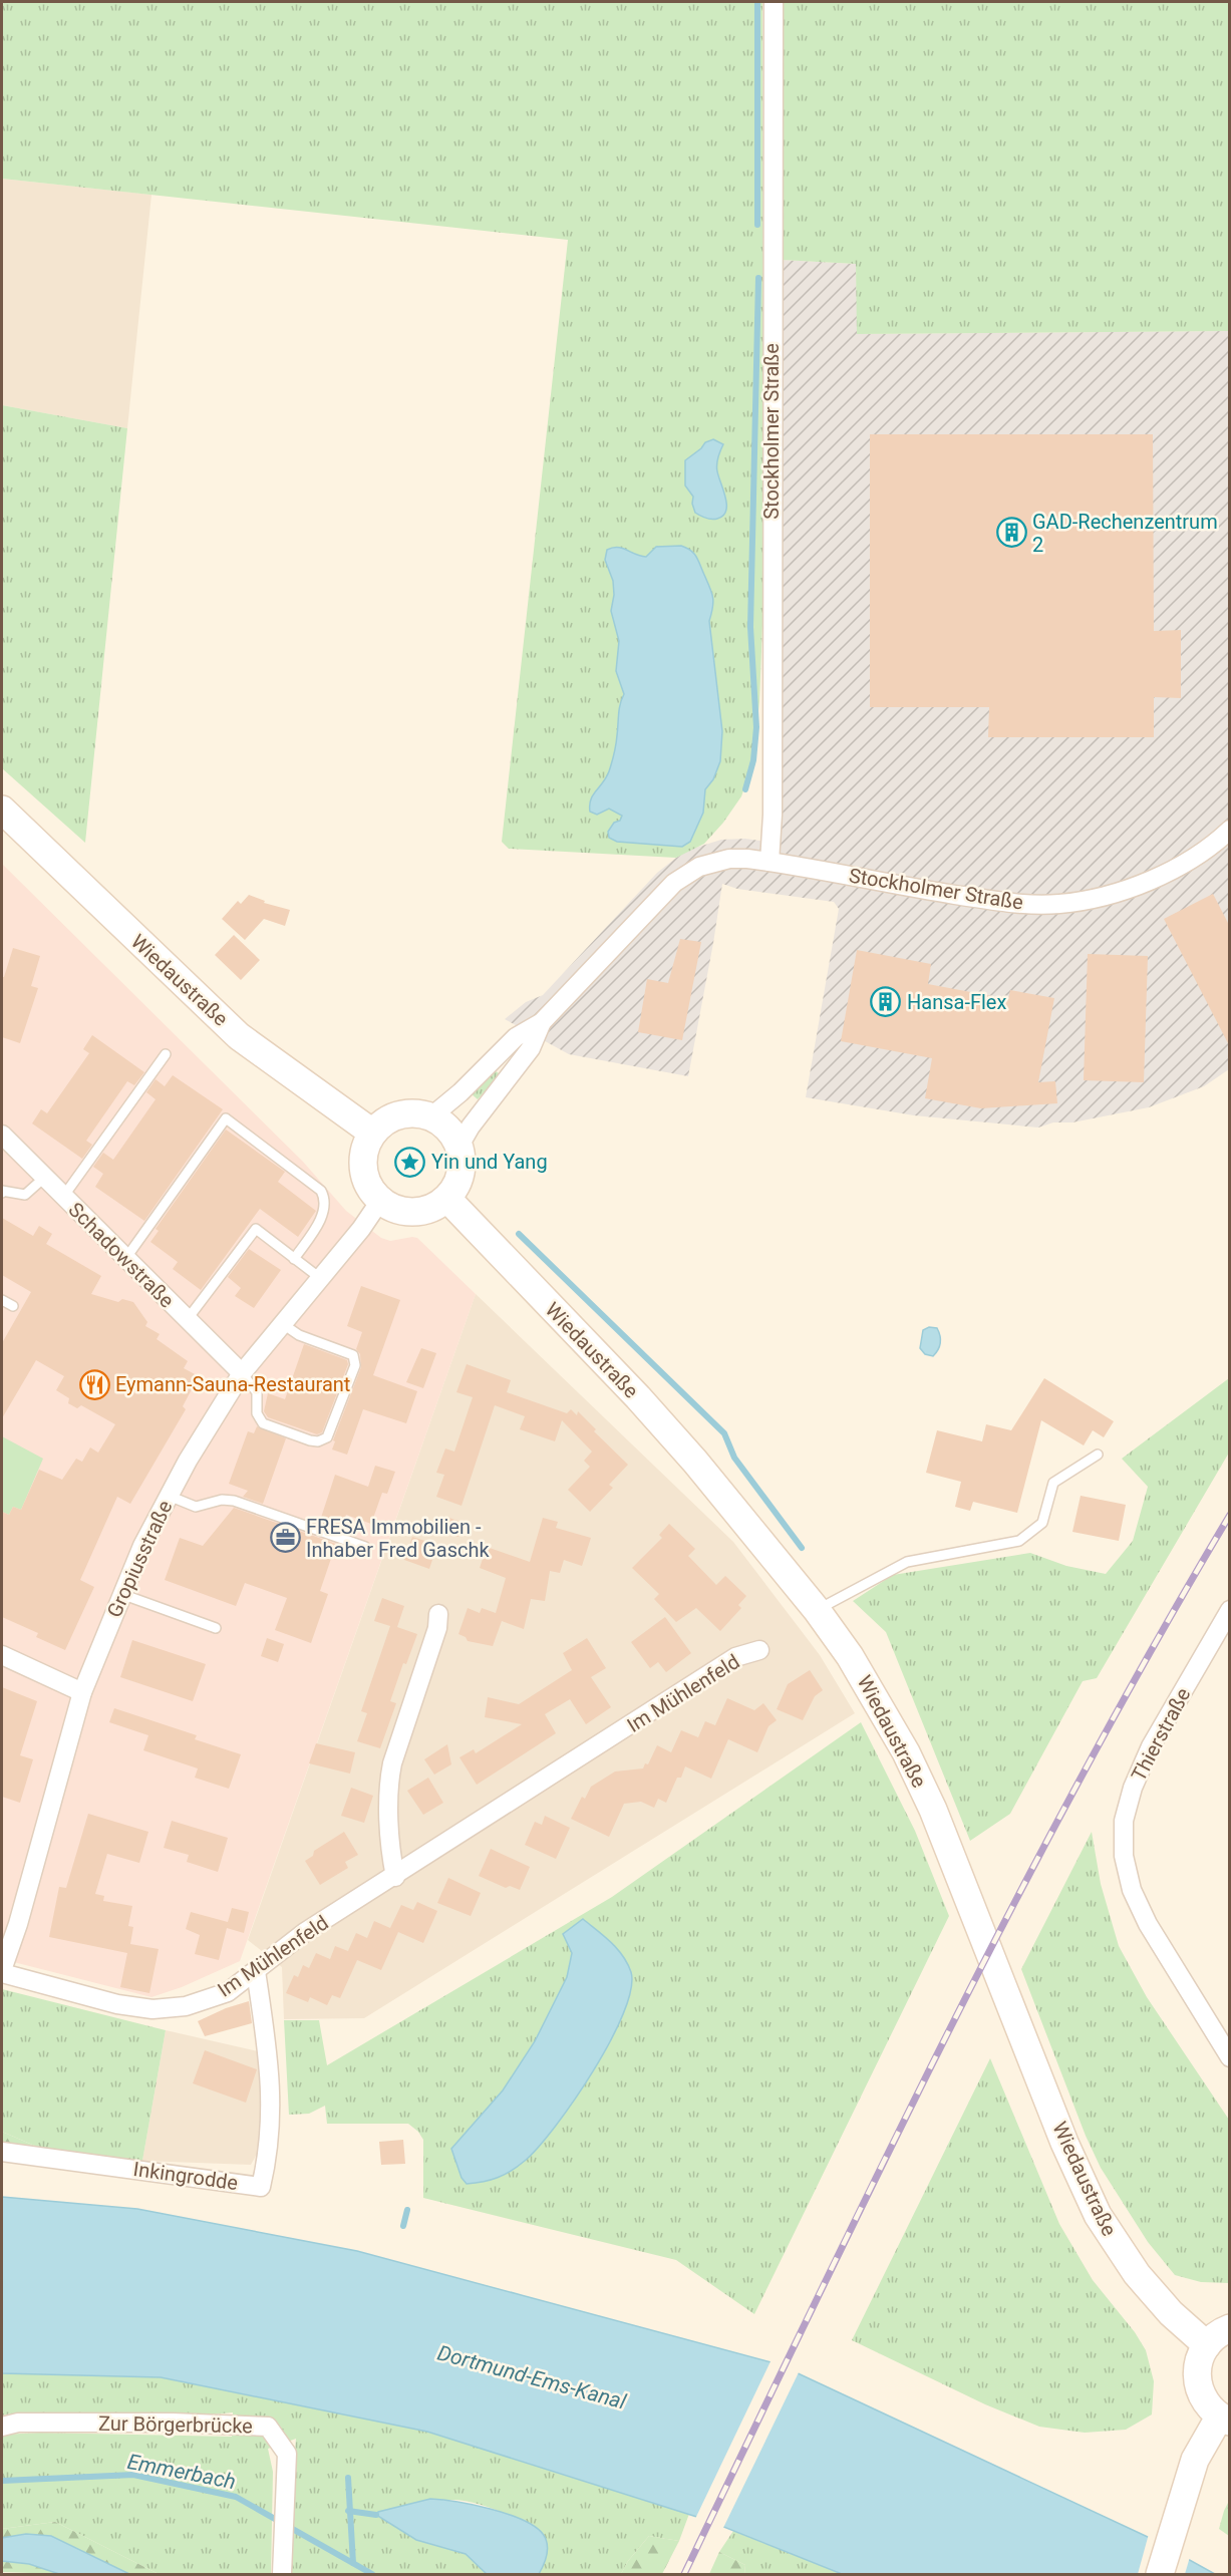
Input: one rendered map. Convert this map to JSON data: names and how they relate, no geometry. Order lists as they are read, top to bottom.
{
  "streets": {
    "main road": ["Wiedaustraße"],
    "street": [
      "Stockholmer Straße",
      "Schadowstraße",
      "Gropiusstraße",
      "Im Mühlenfeld",
      "Thierstraße",
      "Inkingrodde",
      "Zur Börgerbrücke"
    ]
  },
  "crossings": [
    ["Stockholmer Straße", "Wiedaustraße"],
    ["Stockholmer Straße", "Gropiusstraße"],
    ["Wiedaustraße", "Gropiusstraße"],
    ["Schadowstraße", "Gropiusstraße"],
    ["Gropiusstraße", "Im Mühlenfeld"],
    ["Im Mühlenfeld", "Inkingrodde"]
  ],
  "water": ["Dortmund-Ems-Kanal", "Emmerbach"],
  "places": {
    "building": ["GAD-Rechenzentrum 2", "Hansa-Flex"],
    "place": ["Yin und Yang"],
    "restaurant": ["Eymann-Sauna-Restaurant"],
    "office": ["FRESA Immobilien - Inhaber Fred Gaschk"]
  }
}
